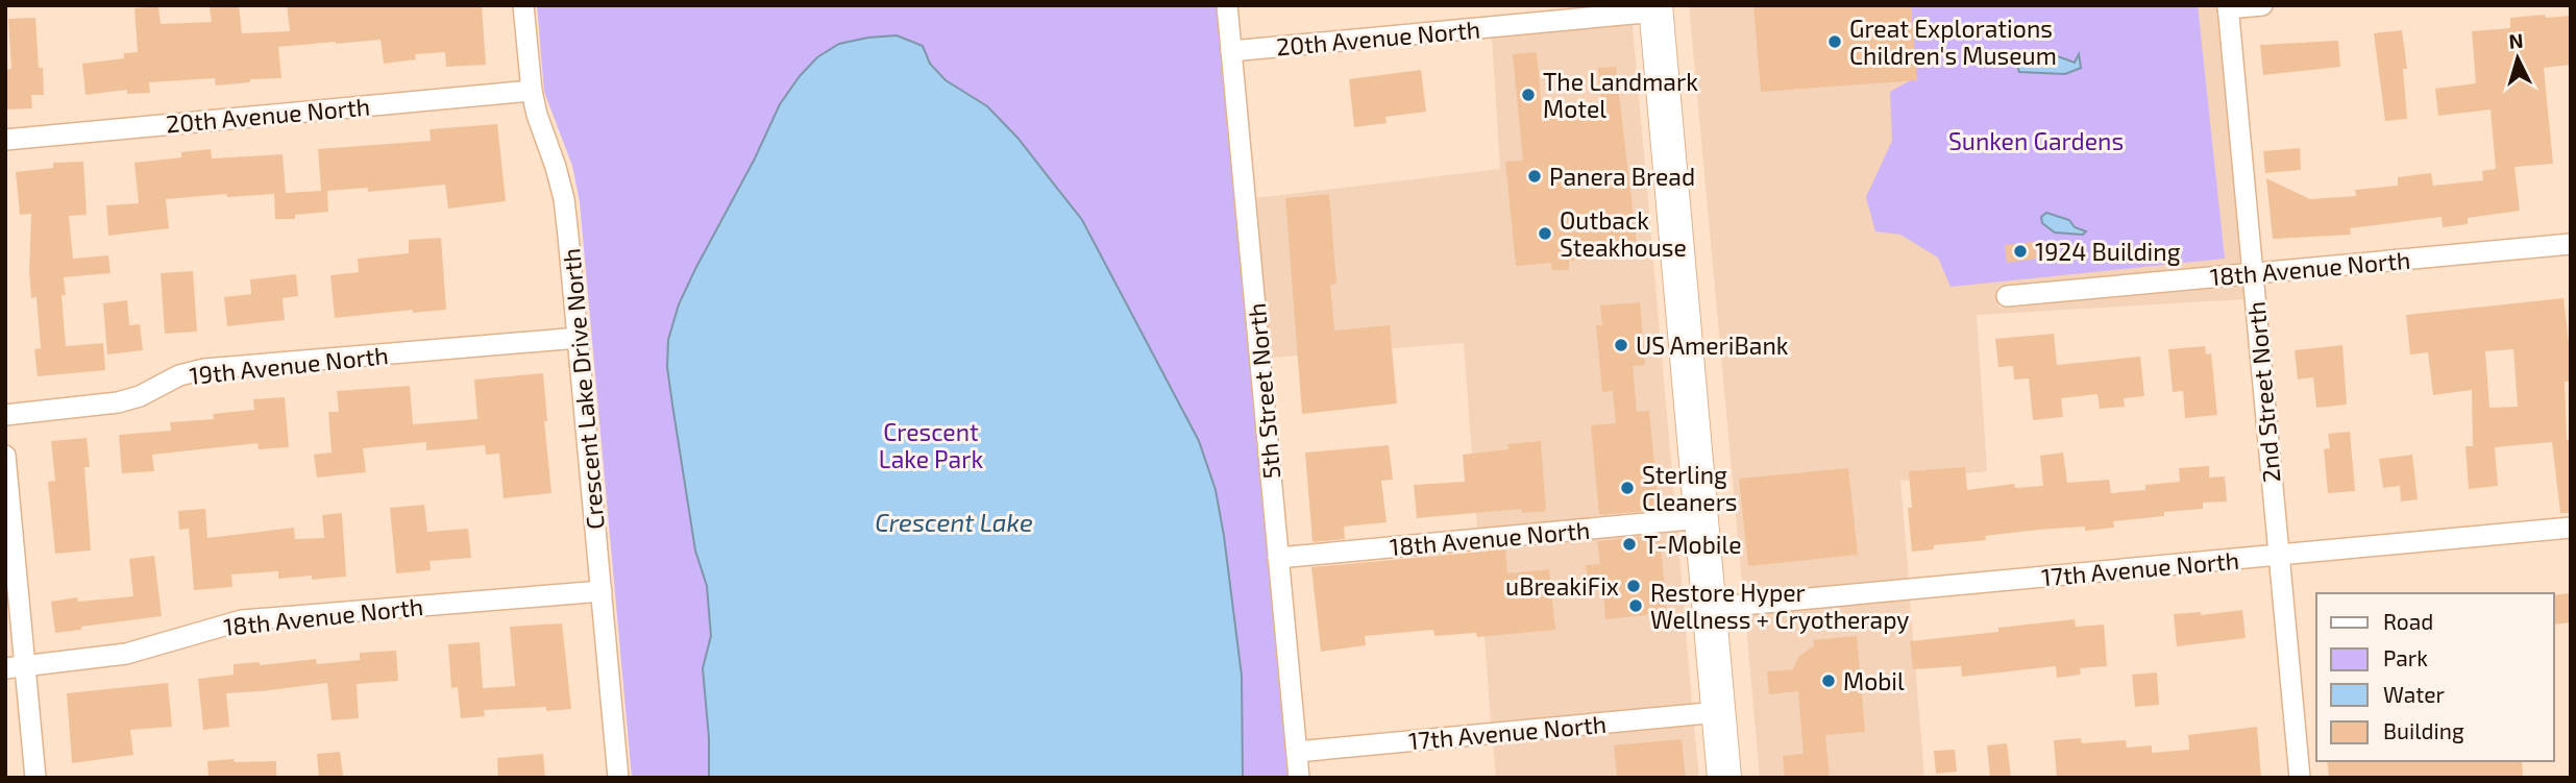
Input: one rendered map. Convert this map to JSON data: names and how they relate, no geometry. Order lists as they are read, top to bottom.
{
  "streets": {
    "street": [
      "20th Avenue North",
      "18th Avenue North",
      "19th Avenue North",
      "Crescent Lake Drive North",
      "5th Street North",
      "2nd Street North",
      "17th Avenue North"
    ]
  },
  "crossings": [
    ["20th Avenue North", "Crescent Lake Drive North"],
    ["20th Avenue North", "5th Street North"],
    ["18th Avenue North", "Crescent Lake Drive North"],
    ["18th Avenue North", "5th Street North"],
    ["18th Avenue North", "2nd Street North"],
    ["19th Avenue North", "Crescent Lake Drive North"],
    ["5th Street North", "17th Avenue North"],
    ["2nd Street North", "17th Avenue North"]
  ],
  "water": ["Crescent Lake"],
  "parks": ["Sunken Gardens", "Crescent Lake Park"],
  "places": [
    "Great Explorations Children's Museum",
    "The Landmark Motel",
    "Panera Bread",
    "Outback Steakhouse",
    "1924 Building",
    "US AmeriBank",
    "Sterling Cleaners",
    "T-Mobile",
    "uBreakiFix",
    "Restore Hyper Wellness + Cryotherapy",
    "Mobil"
  ],
  "legend": [
    "Road",
    "Park",
    "Water",
    "Building"
  ],
  "north": "top"
}
